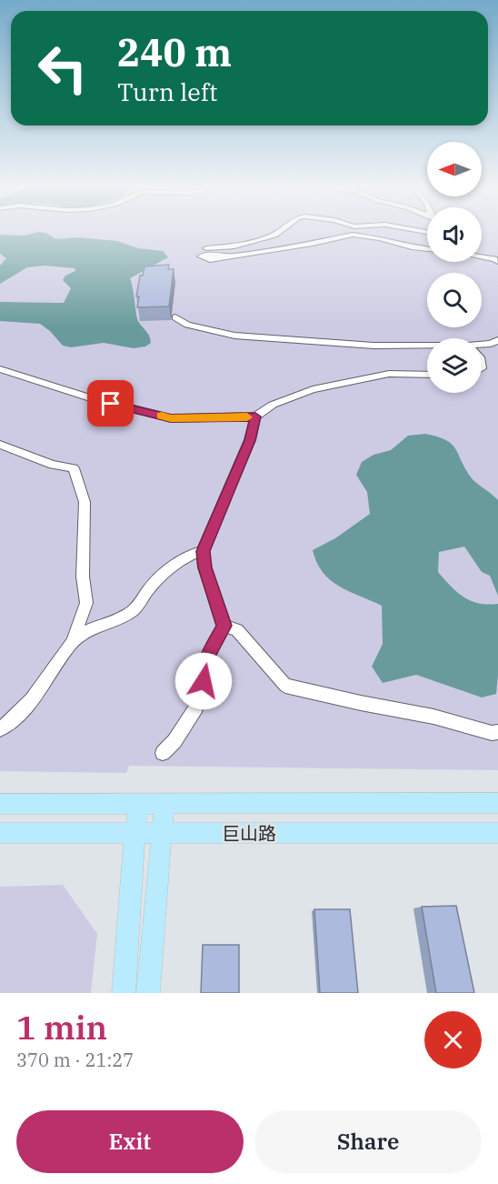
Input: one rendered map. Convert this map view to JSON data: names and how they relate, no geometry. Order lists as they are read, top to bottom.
{
  "streets": {
    "main road": ["巨山路"]
  },
  "north": "left",
  "page": {
    "turn": ["240 m", "Turn left"],
    "heading": ["1 min", "370 m · 21:27"],
    "buttons": ["Exit", "Share"]
  }
}
